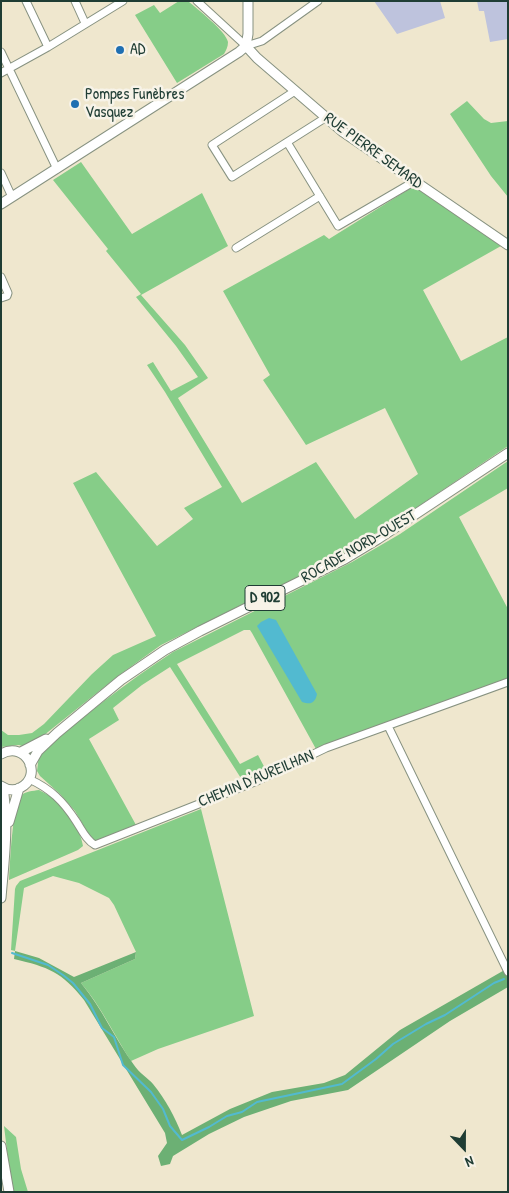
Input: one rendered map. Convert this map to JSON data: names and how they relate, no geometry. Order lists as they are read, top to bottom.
{
  "streets": {
    "main road": ["RUE PIERRE SEMARD", "ROCADE NORD-OUEST", "D 902"],
    "street": ["CHEMIN D'AUREILHAN"]
  },
  "places": ["AD", "Pompes Funèbres Vasquez"],
  "north": "bottom"
}
